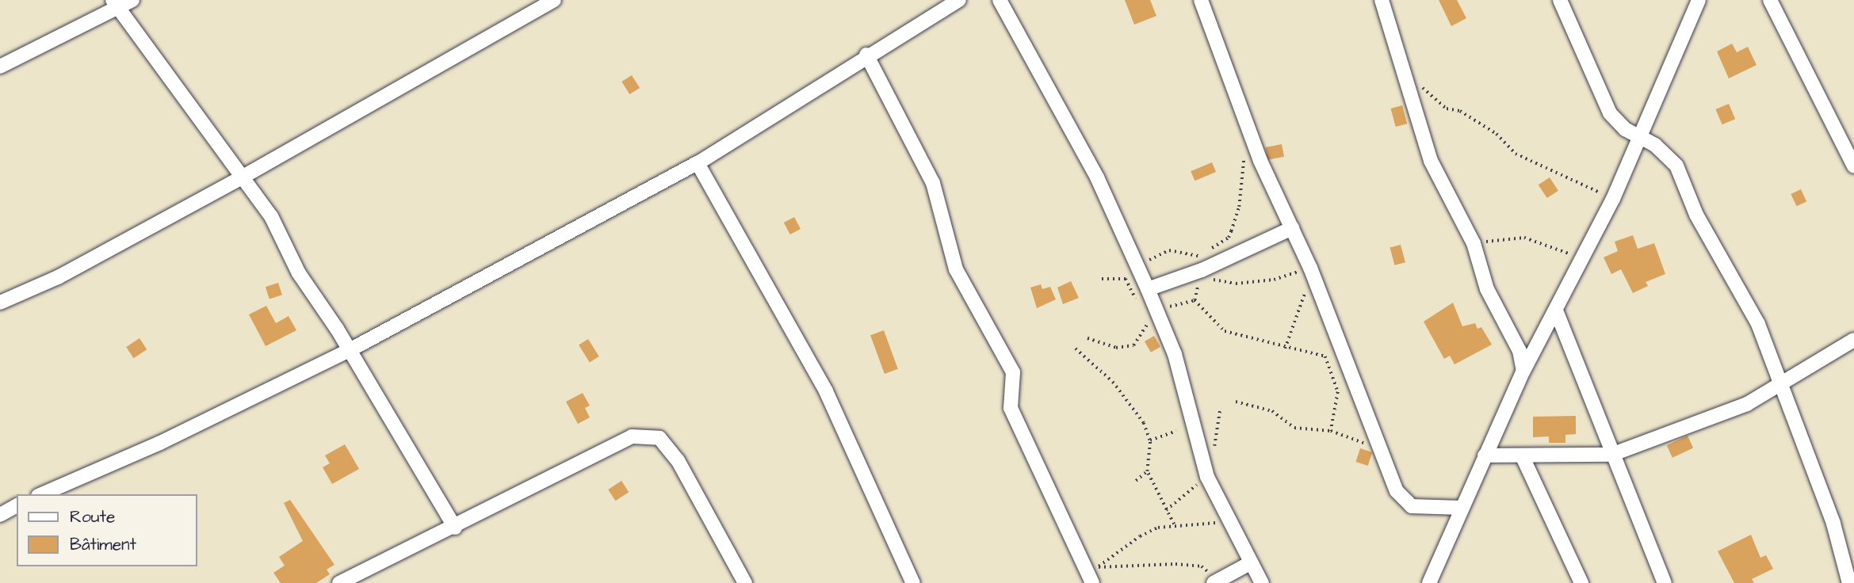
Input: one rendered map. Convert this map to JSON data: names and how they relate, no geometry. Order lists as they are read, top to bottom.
{
  "legend": ["Route", "Bâtiment"]
}
